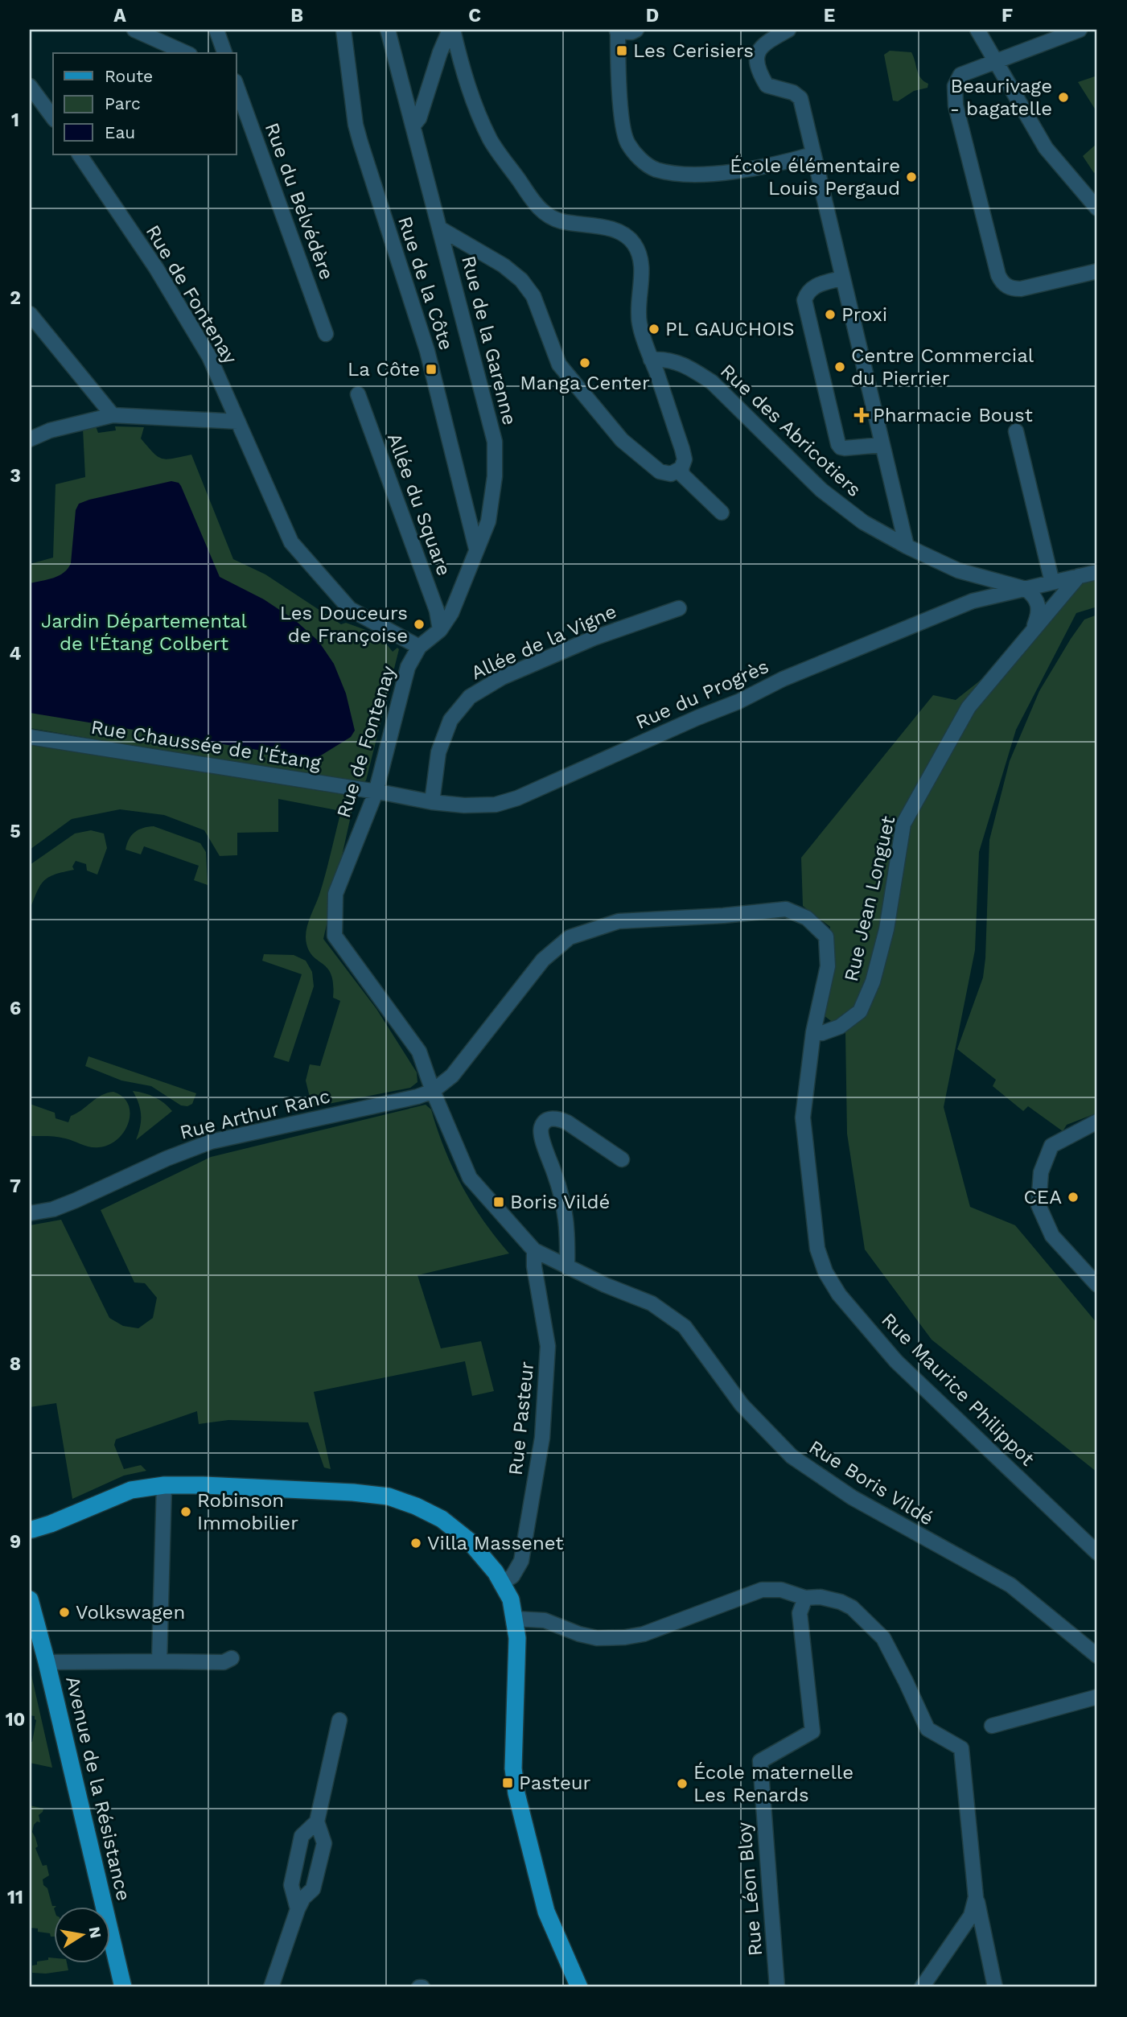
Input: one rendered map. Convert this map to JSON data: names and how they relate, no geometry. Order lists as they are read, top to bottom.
{
  "streets": {
    "main road": ["Avenue de la Résistance"],
    "street": [
      "Rue du Belvédère",
      "Rue de la Côte",
      "Rue de Fontenay",
      "Rue de la Garenne",
      "Rue des Abricotiers",
      "Allée du Square",
      "Allée de la Vigne",
      "Rue du Progrès",
      "Rue Chaussée de l'Étang",
      "Rue Jean Longuet",
      "Rue Arthur Ranc",
      "Rue Maurice Philippot",
      "Rue Pasteur",
      "Rue Boris Vildé",
      "Rue Léon Bloy"
    ]
  },
  "crossings": [
    ["Rue de la Côte", "Rue de la Garenne"],
    ["Rue de Fontenay", "Rue de la Garenne"],
    ["Rue de Fontenay", "Rue du Progrès"],
    ["Rue de Fontenay", "Rue Chaussée de l'Étang"],
    ["Rue de Fontenay", "Rue Arthur Ranc"],
    ["Rue de Fontenay", "Rue Maurice Philippot"],
    ["Rue de Fontenay", "Rue Pasteur"],
    ["Rue de Fontenay", "Rue Boris Vildé"],
    ["Rue de la Garenne", "Allée du Square"],
    ["Rue des Abricotiers", "Rue du Progrès"],
    ["Allée de la Vigne", "Rue du Progrès"],
    ["Rue du Progrès", "Rue Chaussée de l'Étang"],
    ["Rue Jean Longuet", "Rue Maurice Philippot"],
    ["Rue Arthur Ranc", "Rue Maurice Philippot"],
    ["Rue Pasteur", "Rue Boris Vildé"]
  ],
  "parks": ["Jardin Départemental de l'Étang Colbert"],
  "places": {
    "transit": [
      "Les Cerisiers",
      "La Côte",
      "Boris Vildé",
      "Pasteur"
    ],
    "other": [
      "Beaurivage - bagatelle",
      "École élémentaire Louis Pergaud",
      "Proxi",
      "PL GAUCHOIS",
      "Manga Center",
      "Centre Commercial du Pierrier",
      "Les Douceurs de Françoise",
      "CEA",
      "Robinson Immobilier",
      "Villa Massenet",
      "Volkswagen",
      "École maternelle Les Renards"
    ],
    "health": ["Pharmacie Boust"]
  },
  "legend": ["Route", "Parc", "Eau"],
  "north": "right",
  "grid": {
    "columns": [
      "A",
      "B",
      "C",
      "D",
      "E",
      "F"
    ],
    "rows": [
      "1",
      "2",
      "3",
      "4",
      "5",
      "6",
      "7",
      "8",
      "9",
      "10",
      "11"
    ]
  }
}
